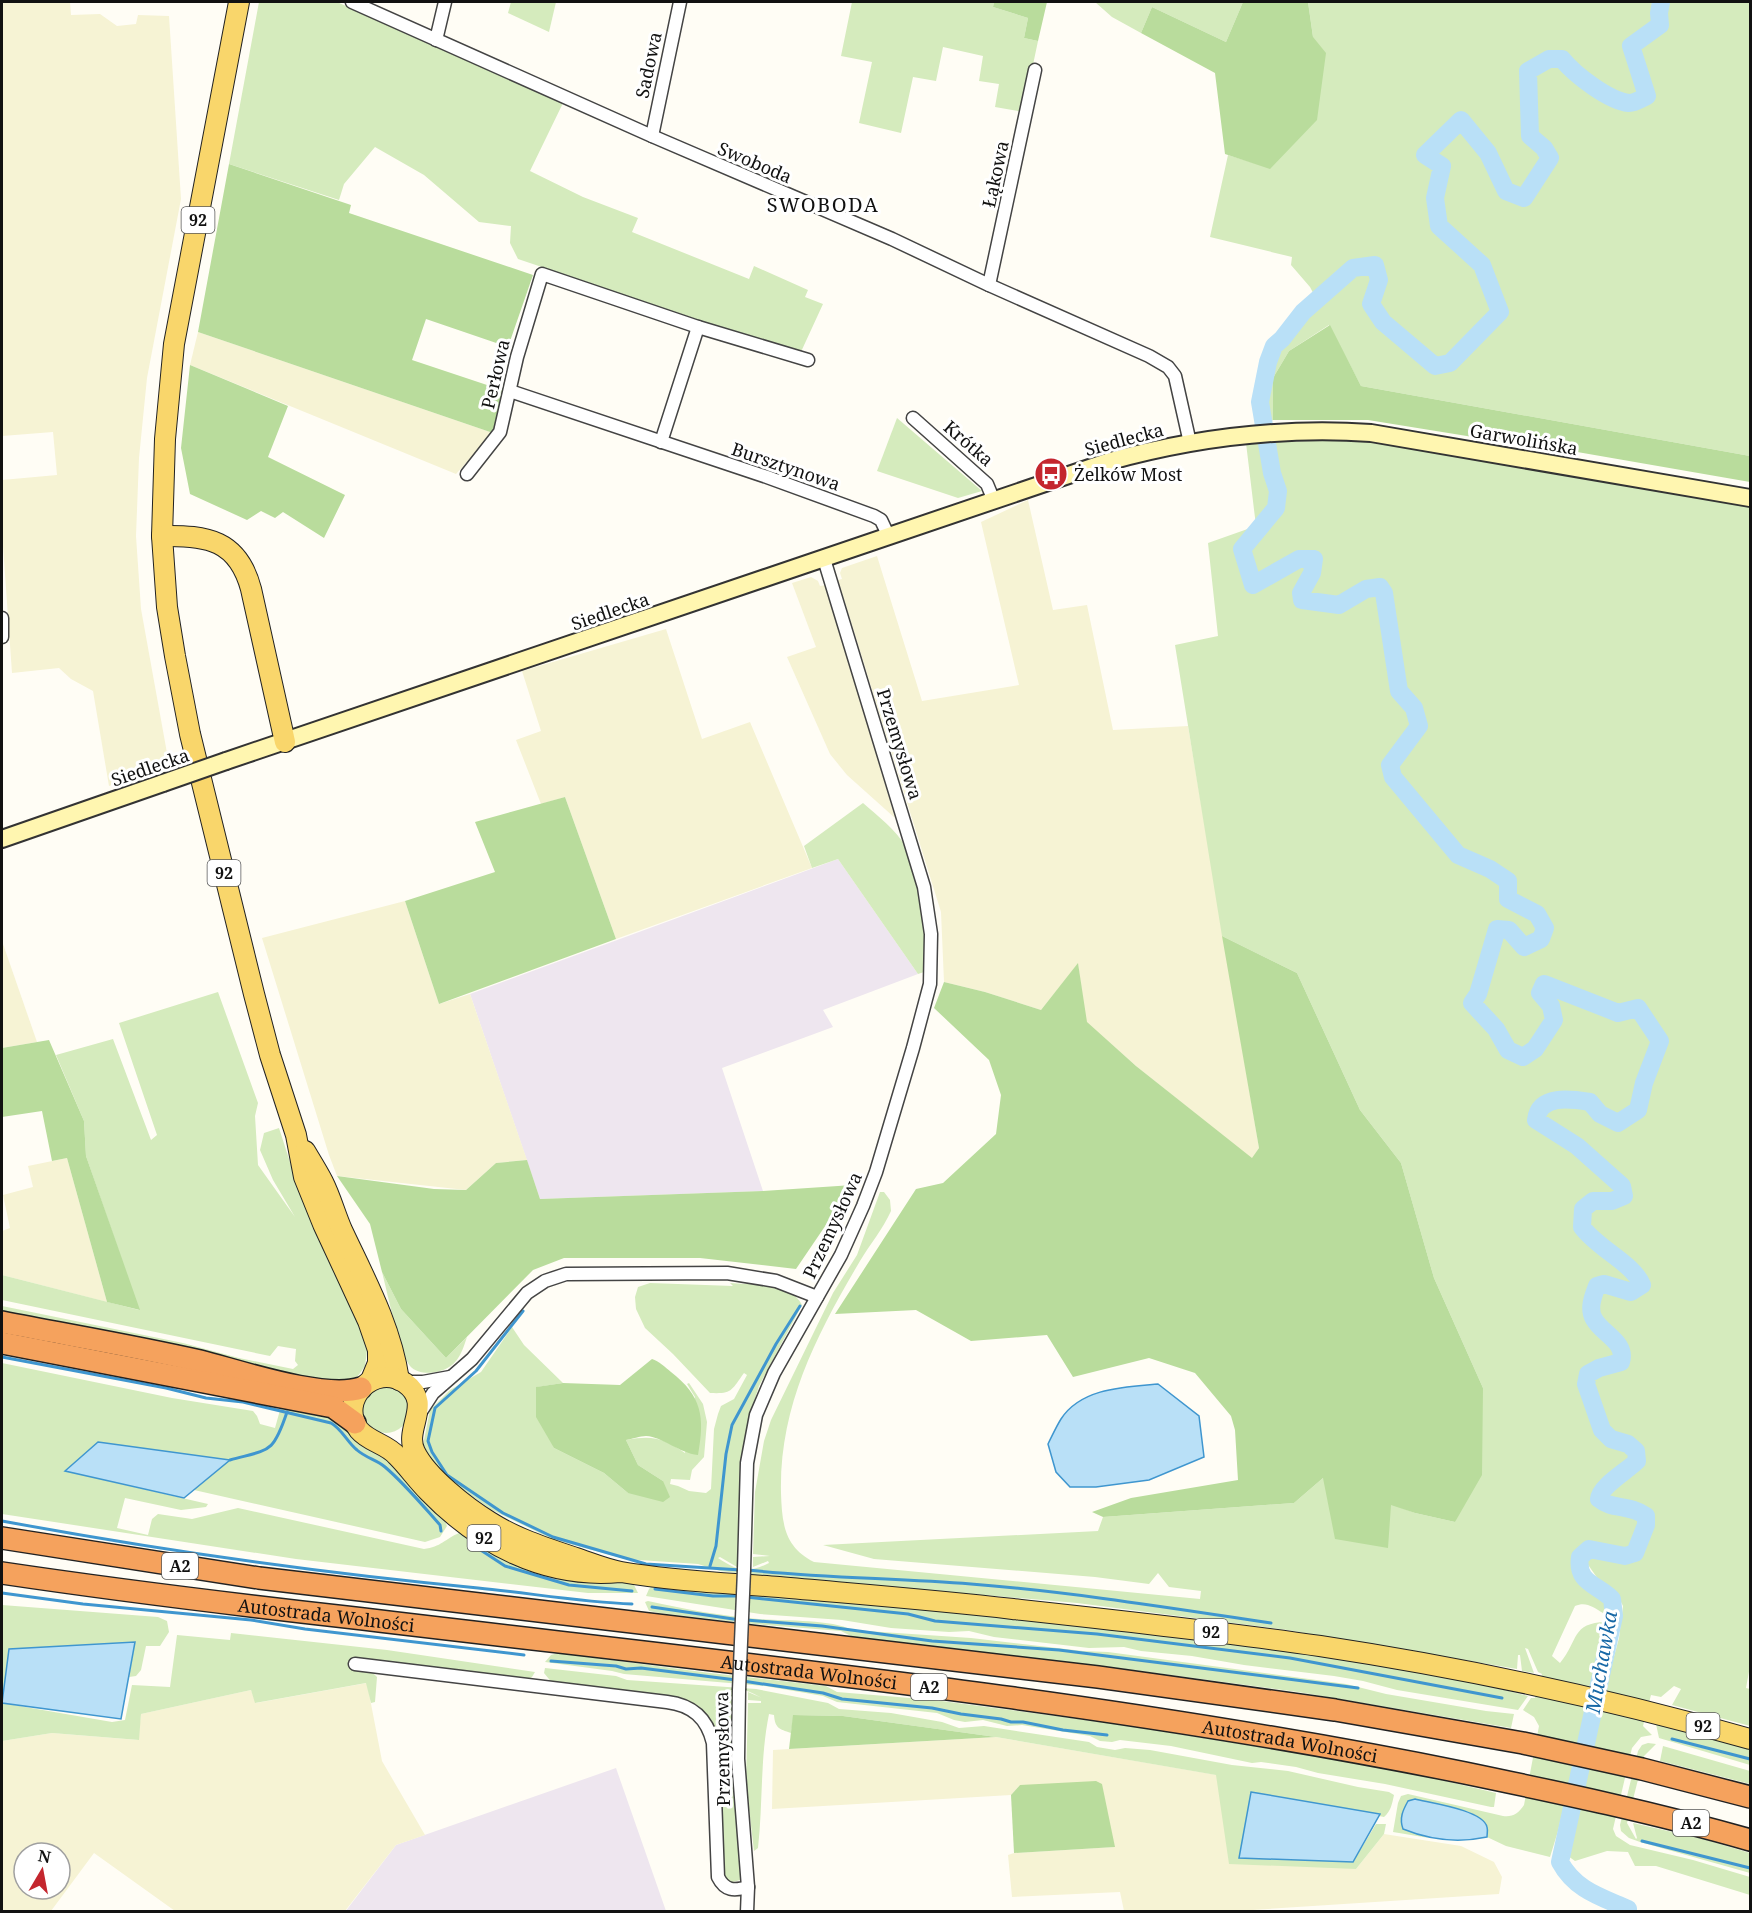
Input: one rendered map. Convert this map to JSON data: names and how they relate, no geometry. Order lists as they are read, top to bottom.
{
  "streets": {
    "highway": ["A2", "Autostrada Wolności"],
    "main road": ["92", "Siedlecka", "Garwolińska"],
    "street": [
      "Sadowa",
      "Swoboda",
      "Łąkowa",
      "Perłowa",
      "Krótka",
      "Bursztynowa",
      "Przemysłowa"
    ]
  },
  "crossings": [
    ["Sadowa", "Swoboda"],
    ["Swoboda", "Łąkowa"],
    ["Swoboda", "Siedlecka"],
    ["Perłowa", "Bursztynowa"],
    ["Siedlecka", "Garwolińska"],
    ["Siedlecka", "Krótka"],
    ["Siedlecka", "Bursztynowa"],
    ["Siedlecka", "Przemysłowa"]
  ],
  "districts": ["SWOBODA"],
  "water": ["Muchawka"],
  "places": {
    "bus stop": ["Żelków Most"]
  },
  "north": "top"
}
